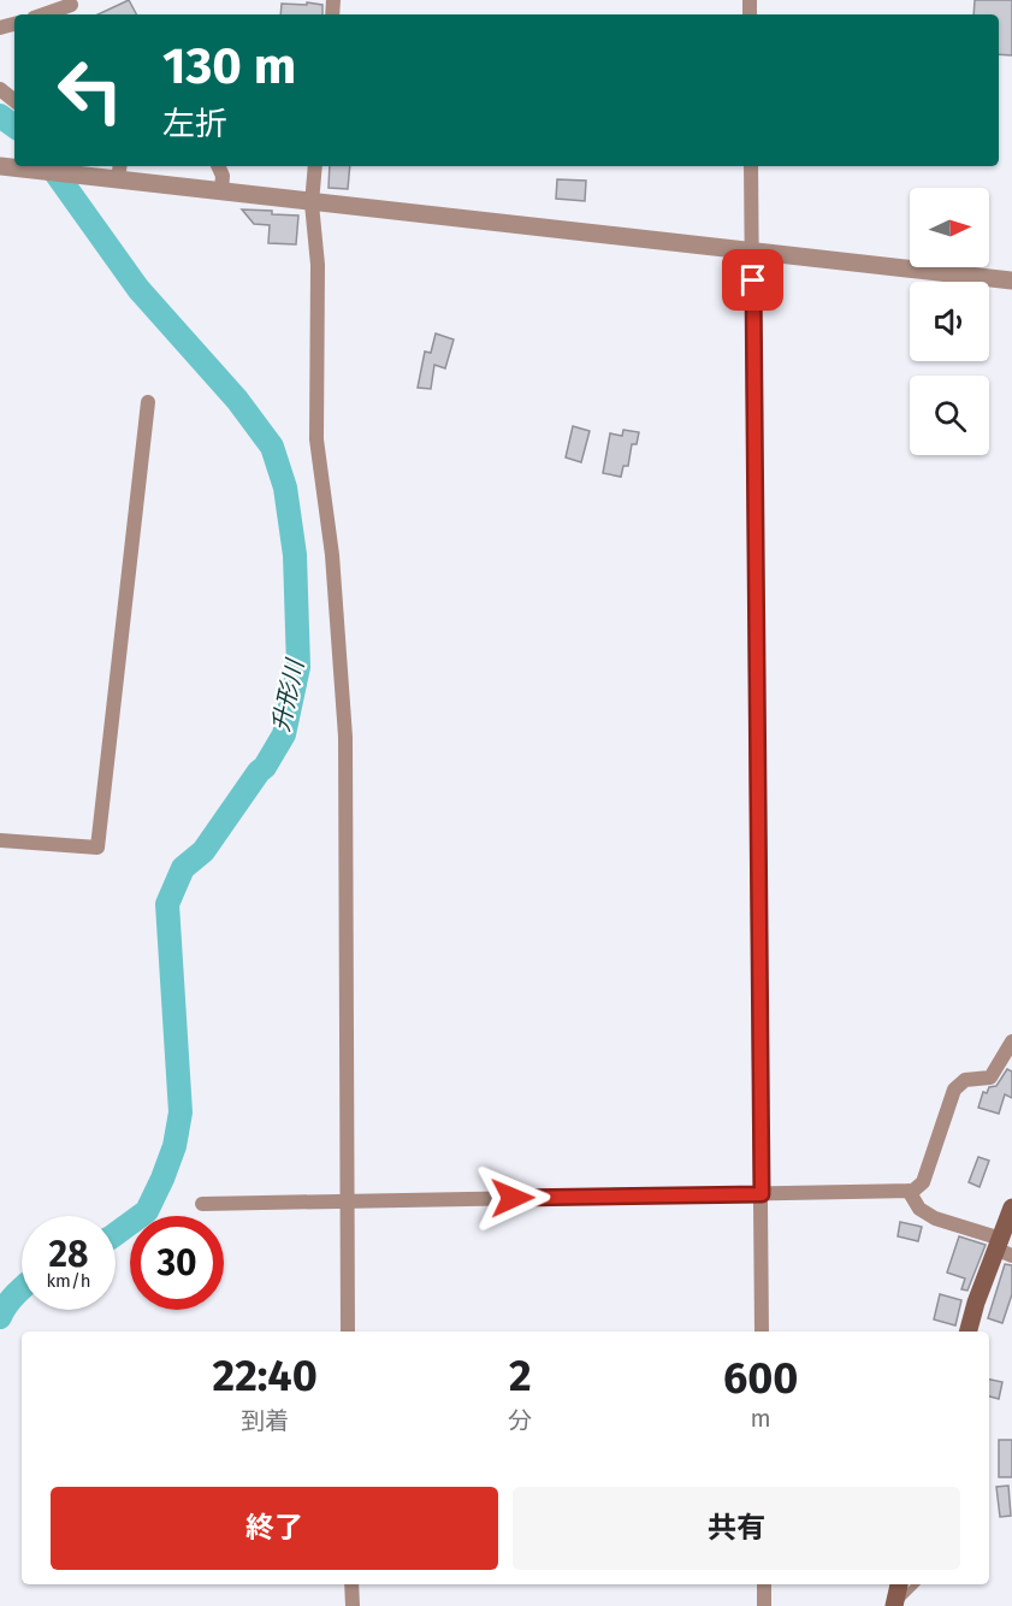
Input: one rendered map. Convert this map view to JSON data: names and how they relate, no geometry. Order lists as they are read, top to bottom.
{
  "water": ["升形川"],
  "north": "right",
  "page": {
    "turn": ["130 m", "左折"],
    "speed": "28 km/h",
    "limit": "30",
    "eta": [
      "22:40",
      "到着",
      "2",
      "分",
      "600",
      "m"
    ],
    "buttons": ["終了", "共有"]
  }
}
